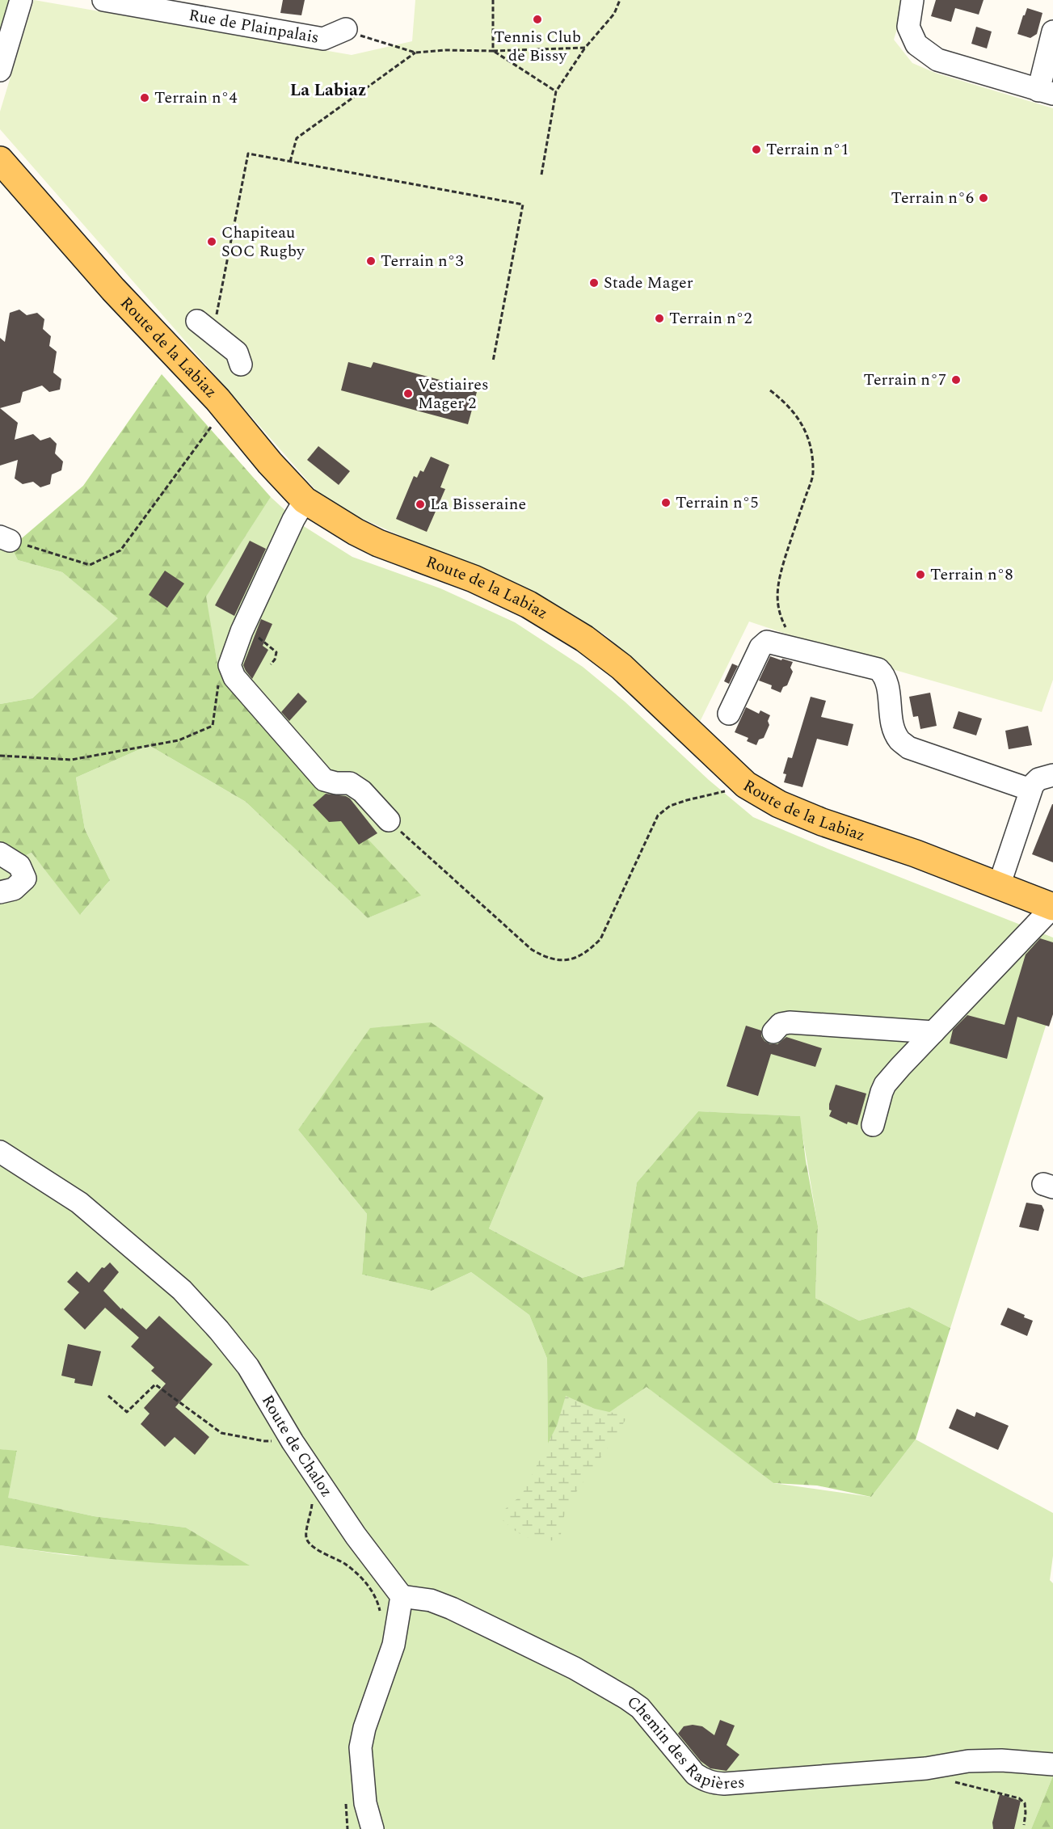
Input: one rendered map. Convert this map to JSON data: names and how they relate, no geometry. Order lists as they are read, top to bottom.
{
  "streets": {
    "main road": ["Route de la Labiaz"],
    "street": ["Rue de Plainpalais", "Route de Chaloz", "Chemin des Rapières"]
  },
  "crossings": [
    ["Route de Chaloz", "Chemin des Rapières"]
  ],
  "districts": ["La Labiaz"],
  "places": [
    "Tennis Club de Bissy",
    "Terrain n°4",
    "Terrain n°1",
    "Terrain n°6",
    "Chapiteau SOC Rugby",
    "Terrain n°3",
    "Stade Mager",
    "Terrain n°2",
    "Terrain n°7",
    "Vestiaires Mager 2",
    "Terrain n°5",
    "La Bisseraine",
    "Terrain n°8"
  ]
}
